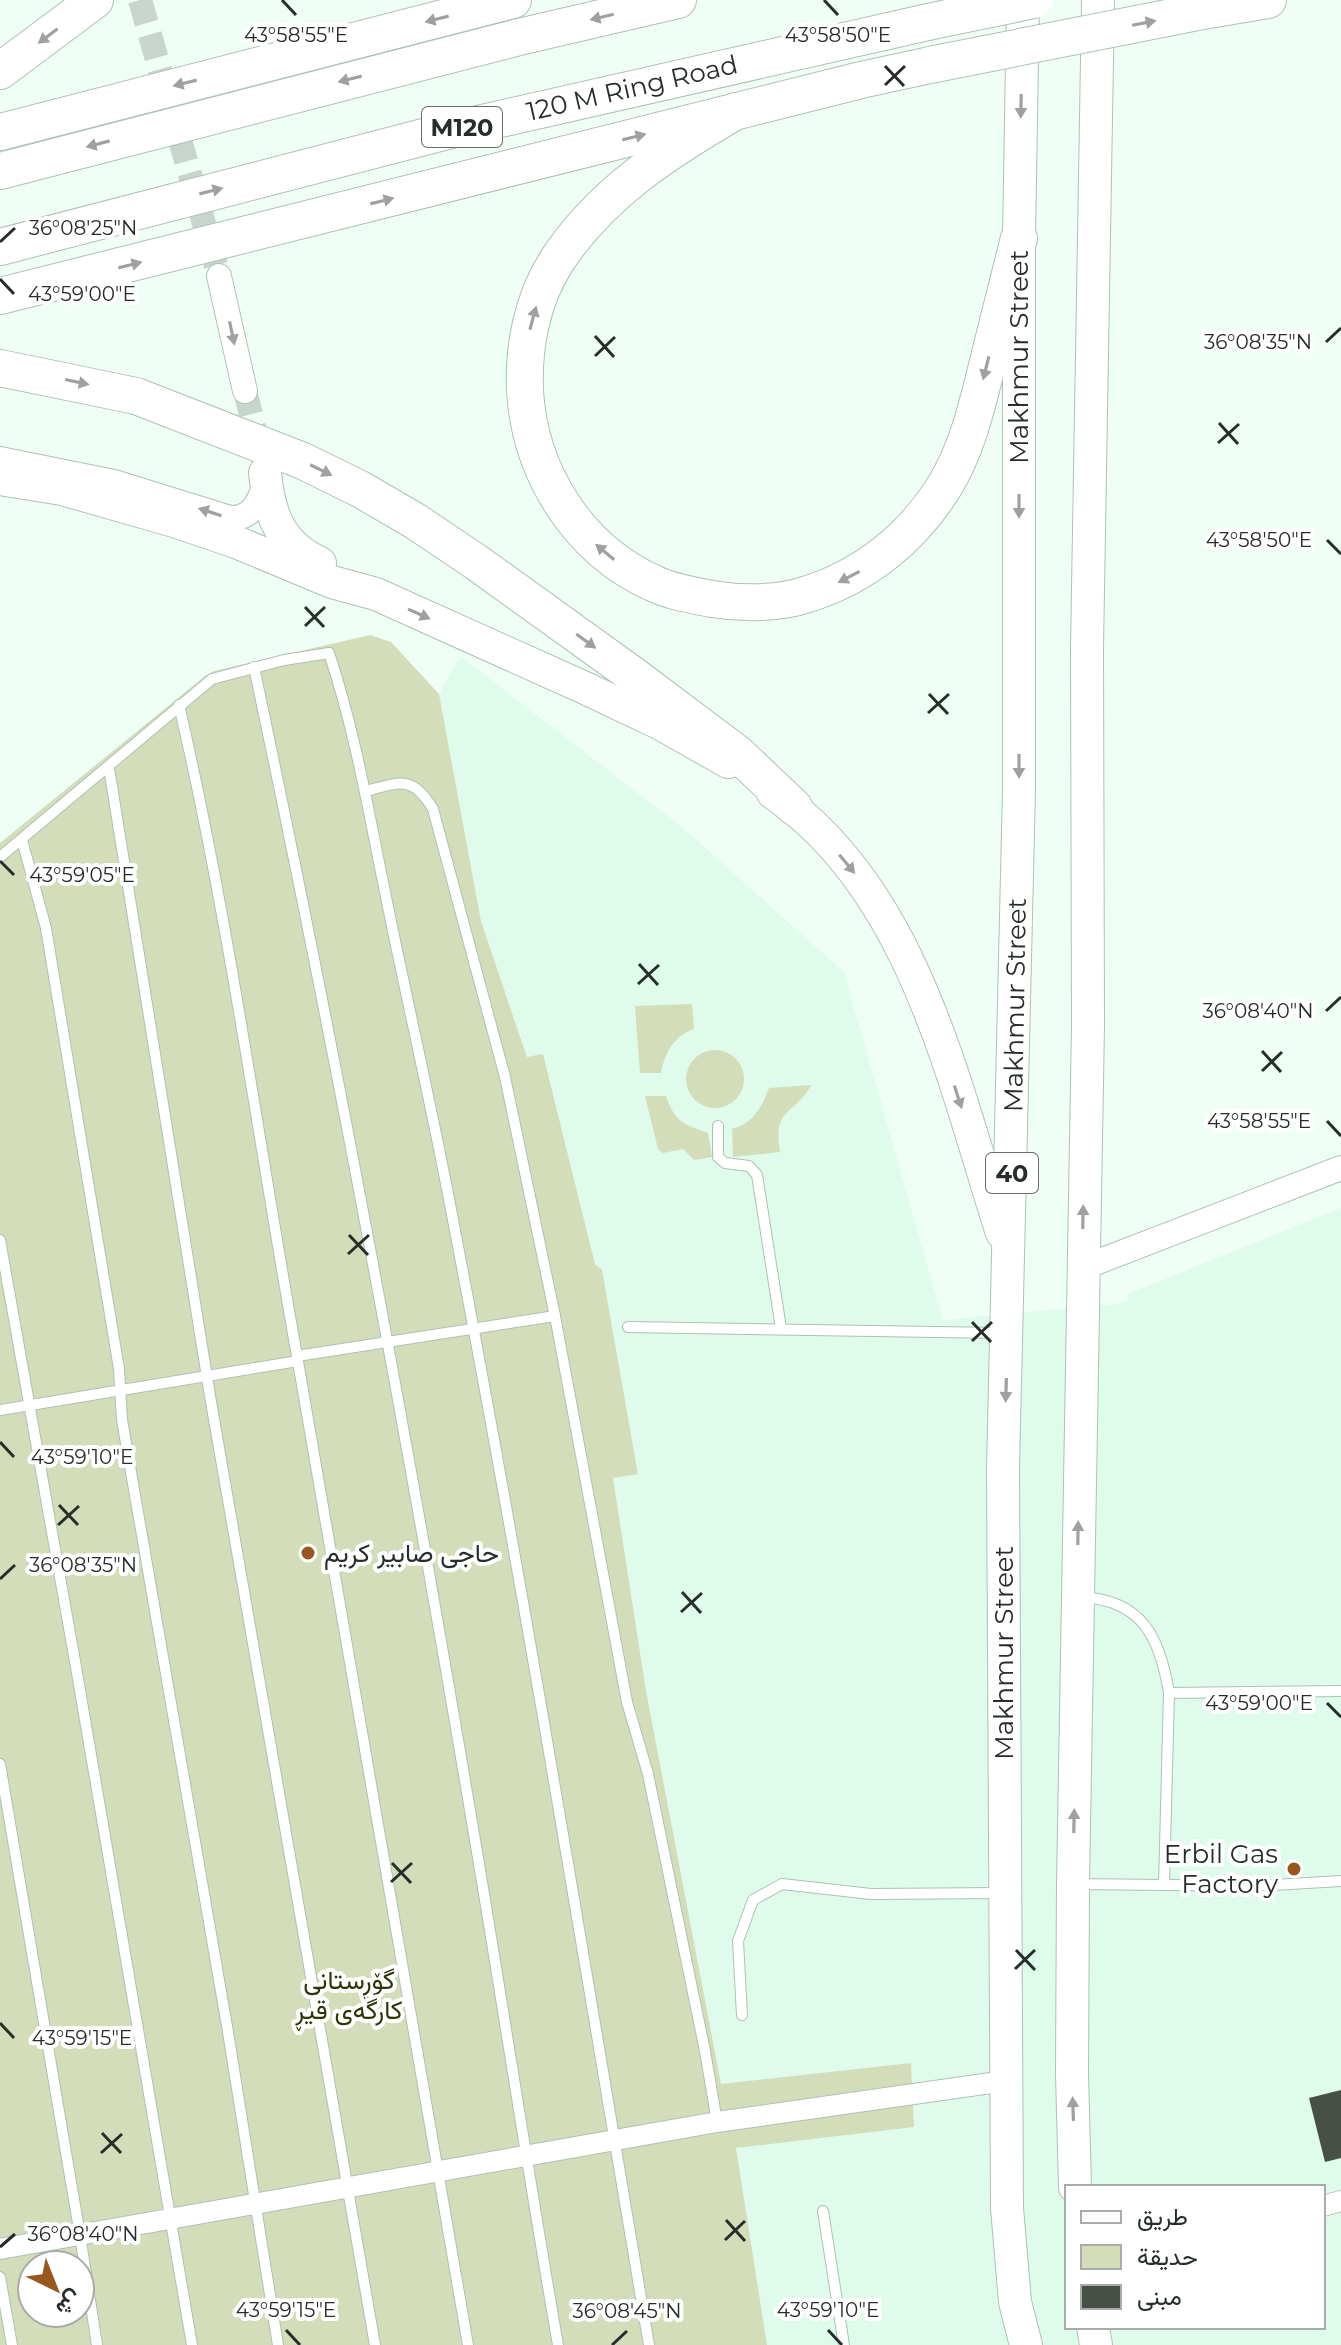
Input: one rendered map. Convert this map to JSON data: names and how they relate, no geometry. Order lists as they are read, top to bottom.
{
  "streets": {
    "highway": [
      "120 M Ring Road",
      "M120",
      "Makhmur Street",
      "40"
    ]
  },
  "parks": ["گۆڕستانی کارگەی قیڕ"],
  "places": ["حاجی صابیر کریم", "Erbil Gas Factory"],
  "legend": ["طريق", "حديقة", "مبنى"],
  "north": "bottom right",
  "coordinates": [
    "43°58'55\"E",
    "43°58'50\"E",
    "36°08'25\"N",
    "43°59'00\"E",
    "36°08'35\"N",
    "43°59'05\"E",
    "36°08'40\"N",
    "43°59'10\"E",
    "43°59'15\"E",
    "36°08'45\"N"
  ]
}
